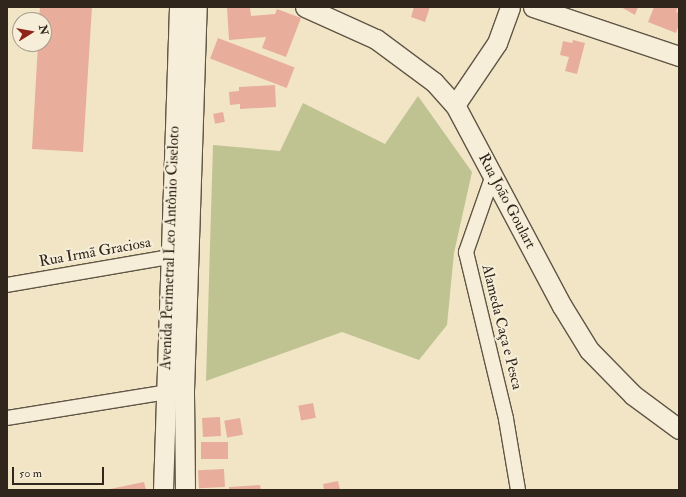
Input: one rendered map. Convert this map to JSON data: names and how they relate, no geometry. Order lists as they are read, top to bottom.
{
  "streets": {
    "street": [
      "Rua João Goulart",
      "Avenida Perimetral Leo Antônio Ciseloto",
      "Rua Irmã Graciosa",
      "Alameda Caça e Pesca"
    ]
  },
  "crossings": [
    ["Rua João Goulart", "Alameda Caça e Pesca"],
    ["Avenida Perimetral Leo Antônio Ciseloto", "Rua Irmã Graciosa"]
  ],
  "scale_bar": "50 m",
  "north": "right"
}
